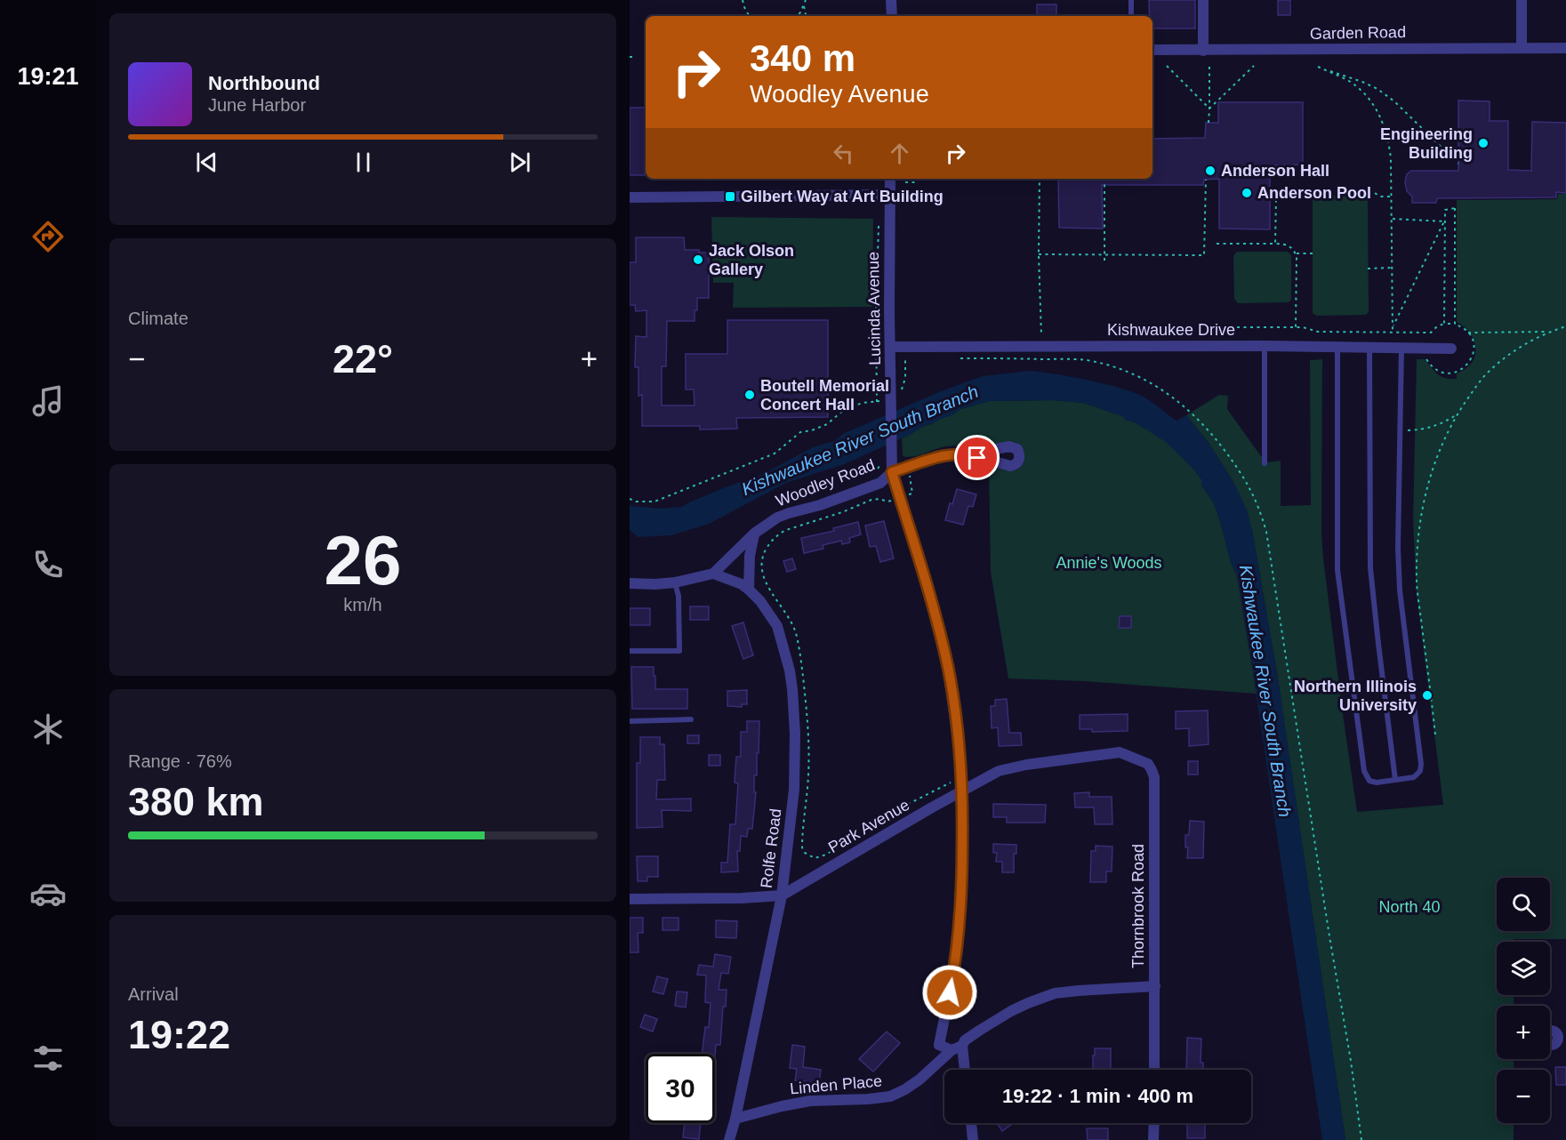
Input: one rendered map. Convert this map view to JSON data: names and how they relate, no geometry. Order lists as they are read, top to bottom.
{
  "streets": {
    "street": [
      "Garden Road",
      "Lucinda Avenue",
      "Kishwaukee Drive",
      "Woodley Road",
      "Park Avenue",
      "Rolfe Road",
      "Thornbrook Road",
      "Linden Place"
    ]
  },
  "crossings": [
    ["Lucinda Avenue", "Kishwaukee Drive"],
    ["Lucinda Avenue", "Woodley Road"],
    ["Lucinda Avenue", "Park Avenue"],
    ["Lucinda Avenue", "Linden Place"],
    ["Woodley Road", "Rolfe Road"],
    ["Park Avenue", "Rolfe Road"],
    ["Park Avenue", "Thornbrook Road"],
    ["Rolfe Road", "Linden Place"],
    ["Thornbrook Road", "Linden Place"]
  ],
  "water": ["Kishwaukee River South Branch"],
  "parks": ["Annie's Woods", "North 40"],
  "places": {
    "other": [
      "Engineering Building",
      "Anderson Hall",
      "Anderson Pool",
      "Jack Olson Gallery",
      "Boutell Memorial Concert Hall",
      "Northern Illinois University"
    ],
    "transit": ["Gilbert Way at Art Building"]
  },
  "page": {
    "tabs": "19:21",
    "turn": ["340 m", "Woodley Avenue"],
    "song": ["Northbound", "June Harbor"],
    "tile": [
      "Climate",
      ["26", "km/h"],
      ["Range · 76%", "380 km"],
      ["Arrival", "19:22"]
    ],
    "heat": ["−", "22°", "+"],
    "map_buttons": ["+", "−"],
    "limit": "30",
    "trip": "19:22 · 1 min · 400 m"
  }
}
